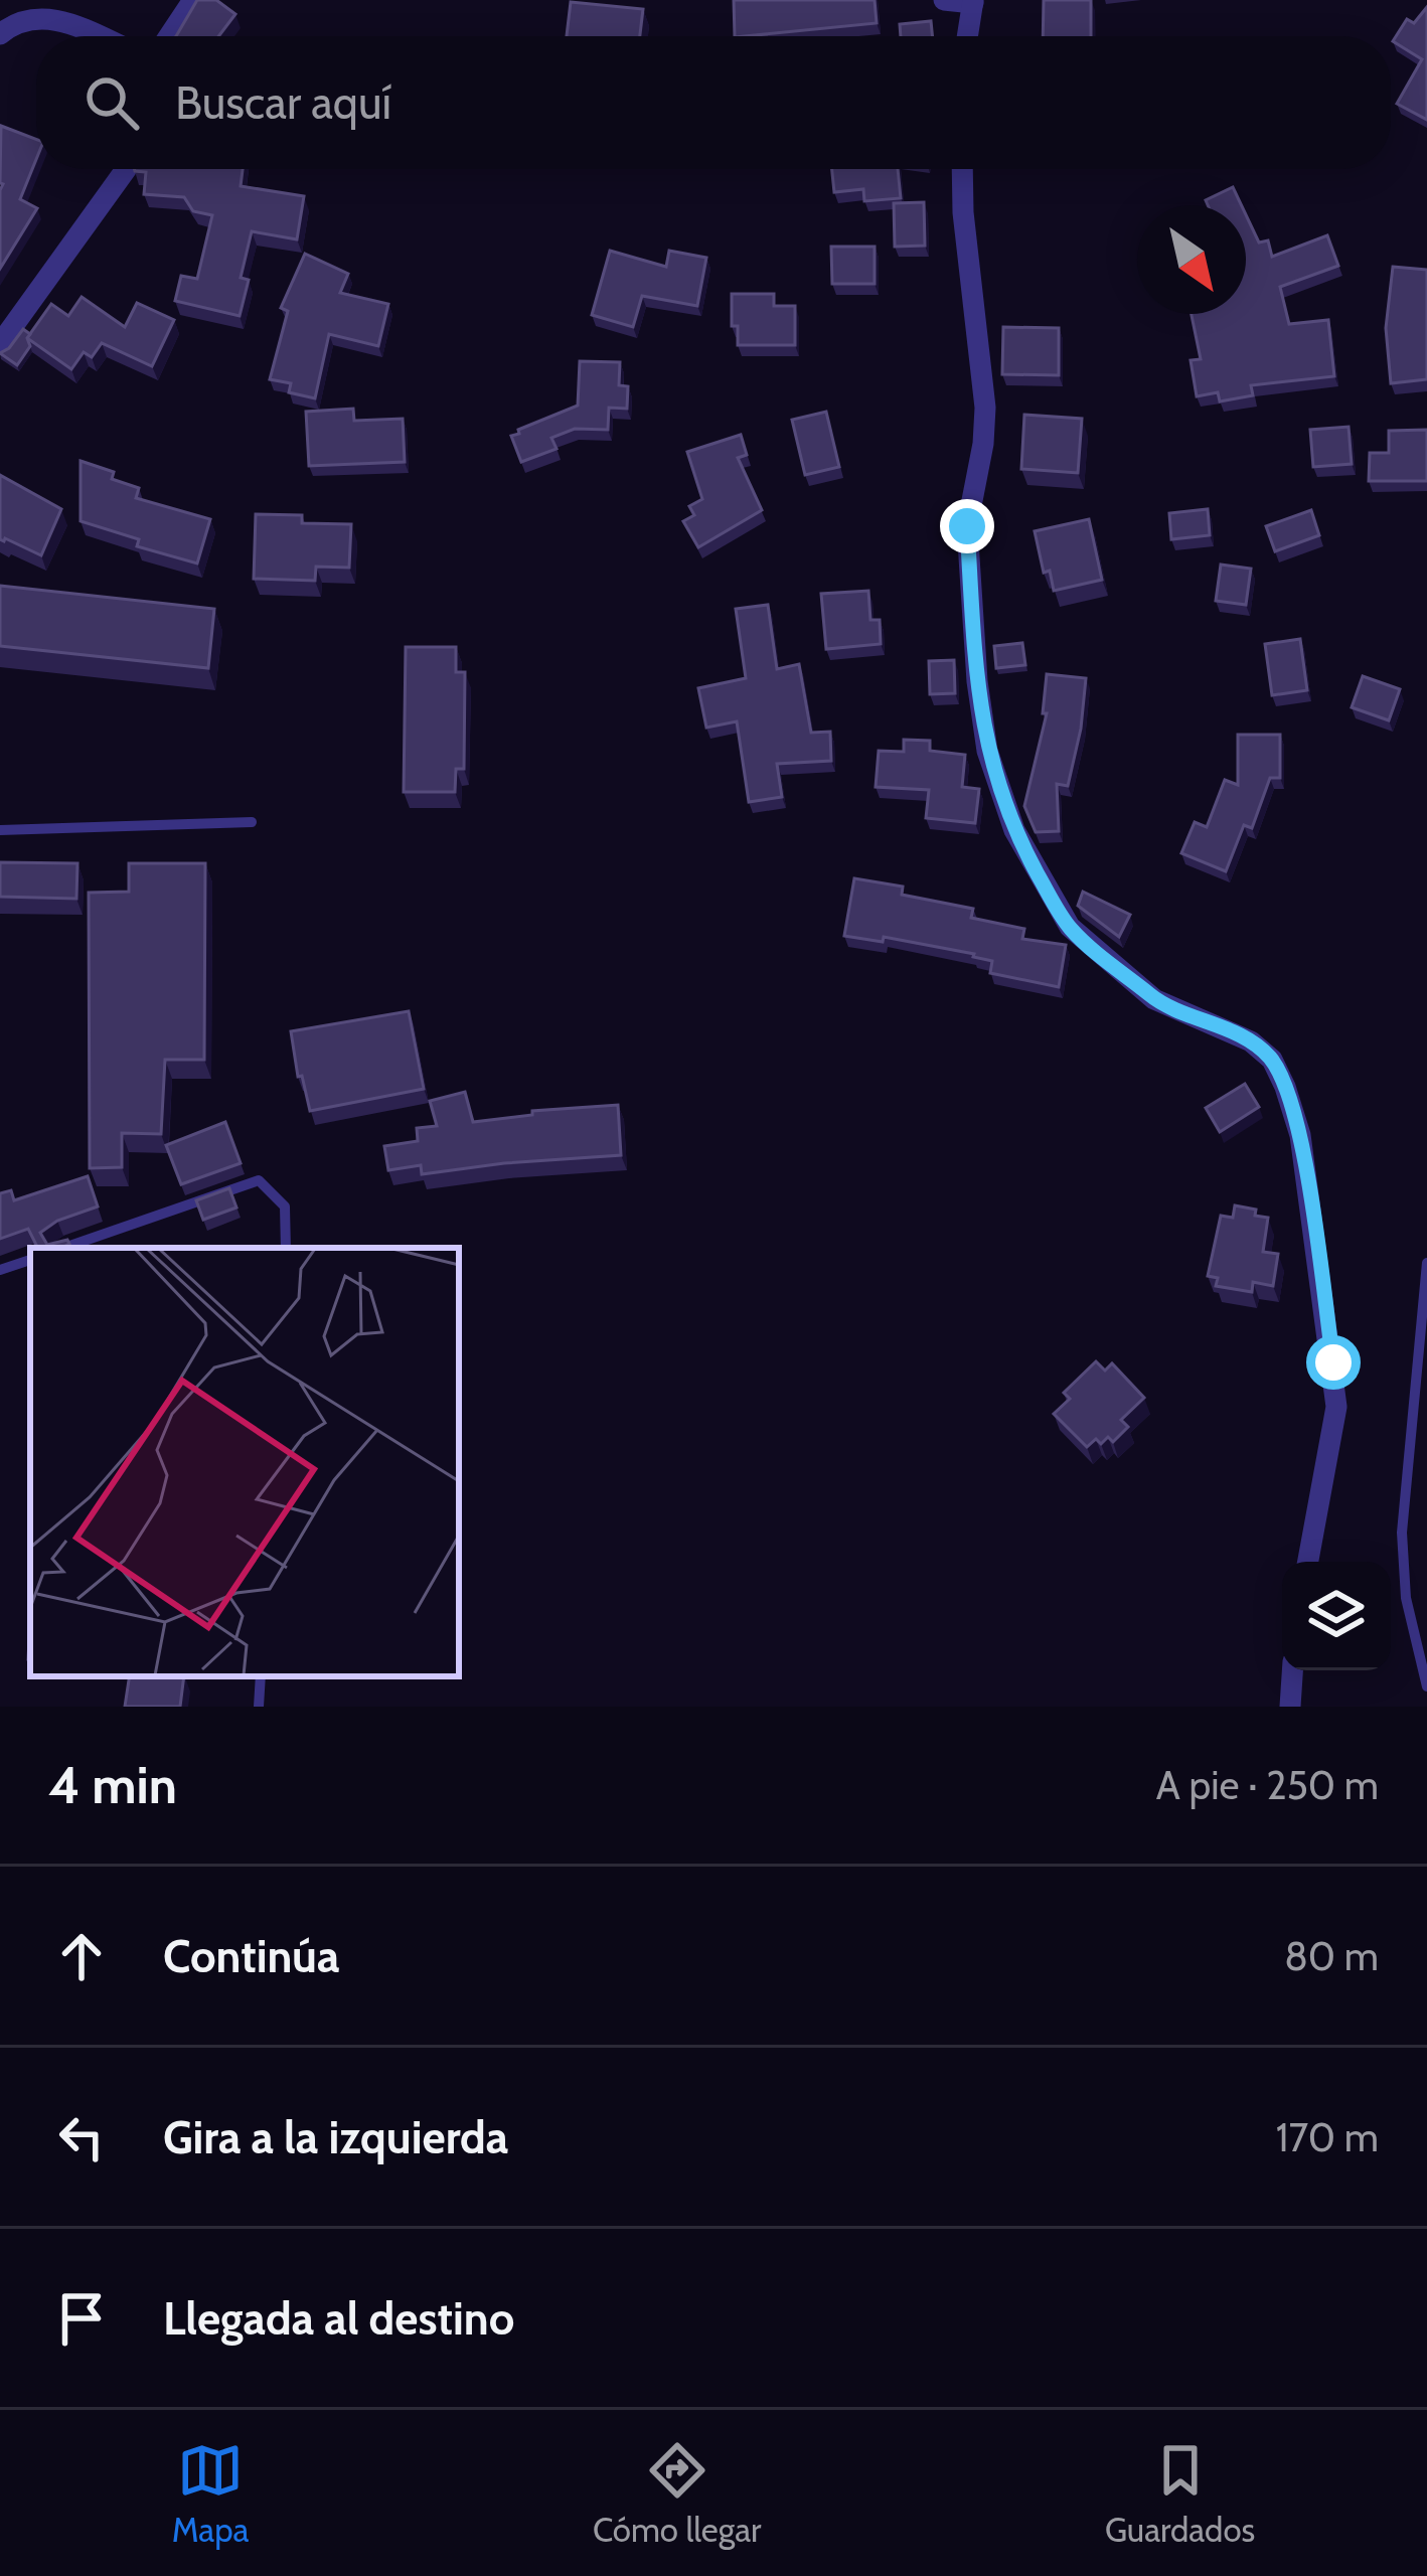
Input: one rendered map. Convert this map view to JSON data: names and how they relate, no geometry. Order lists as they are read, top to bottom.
{
  "north": "bottom right",
  "page": {
    "search": "Buscar aquí",
    "heading": ["4 min", "A pie · 250 m"],
    "list": [
      ["Continúa", "80 m"],
      ["Gira a la izquierda", "170 m"],
      "Llegada al destino"
    ],
    "nav": ["Mapa", "Cómo llegar", "Guardados"]
  }
}
